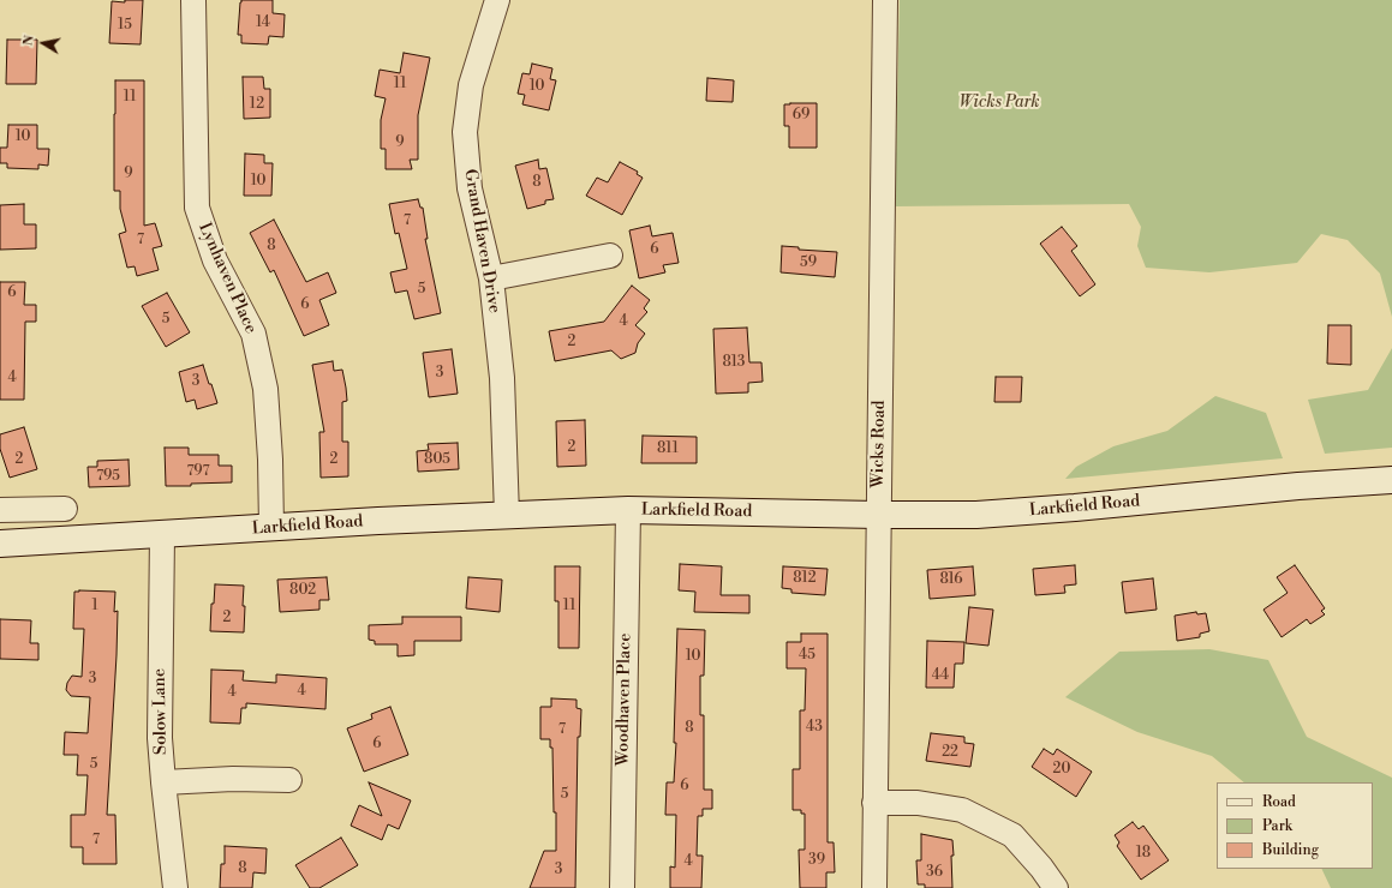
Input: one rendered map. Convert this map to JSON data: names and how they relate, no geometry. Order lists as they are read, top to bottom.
{
  "streets": {
    "main road": ["Larkfield Road"],
    "street": [
      "Grand Haven Drive",
      "Lynhaven Place",
      "Wicks Road",
      "Woodhaven Place",
      "Solow Lane"
    ]
  },
  "crossings": [
    ["Grand Haven Drive", "Larkfield Road"],
    ["Lynhaven Place", "Larkfield Road"],
    ["Wicks Road", "Larkfield Road"],
    ["Larkfield Road", "Woodhaven Place"],
    ["Larkfield Road", "Solow Lane"]
  ],
  "parks": ["Wicks Park"],
  "house_numbers": [
    "14",
    "15",
    "11",
    "10",
    "11",
    "12",
    "69",
    "10",
    "9",
    "9",
    "10",
    "8",
    "7",
    "7",
    "8",
    "6",
    "59",
    "5",
    "6",
    "6",
    "5",
    "4",
    "2",
    "813",
    "3",
    "4",
    "3",
    "2",
    "811",
    "2",
    "2",
    "805",
    "797",
    "795",
    "812",
    "816",
    "802",
    "1",
    "11",
    "2",
    "45",
    "10",
    "44",
    "3",
    "4",
    "4",
    "43",
    "8",
    "7",
    "6",
    "22",
    "5",
    "20",
    "6",
    "5",
    "7",
    "18",
    "39",
    "4",
    "8",
    "3",
    "36"
  ],
  "legend": ["Road", "Park", "Building"],
  "north": "left"
}
